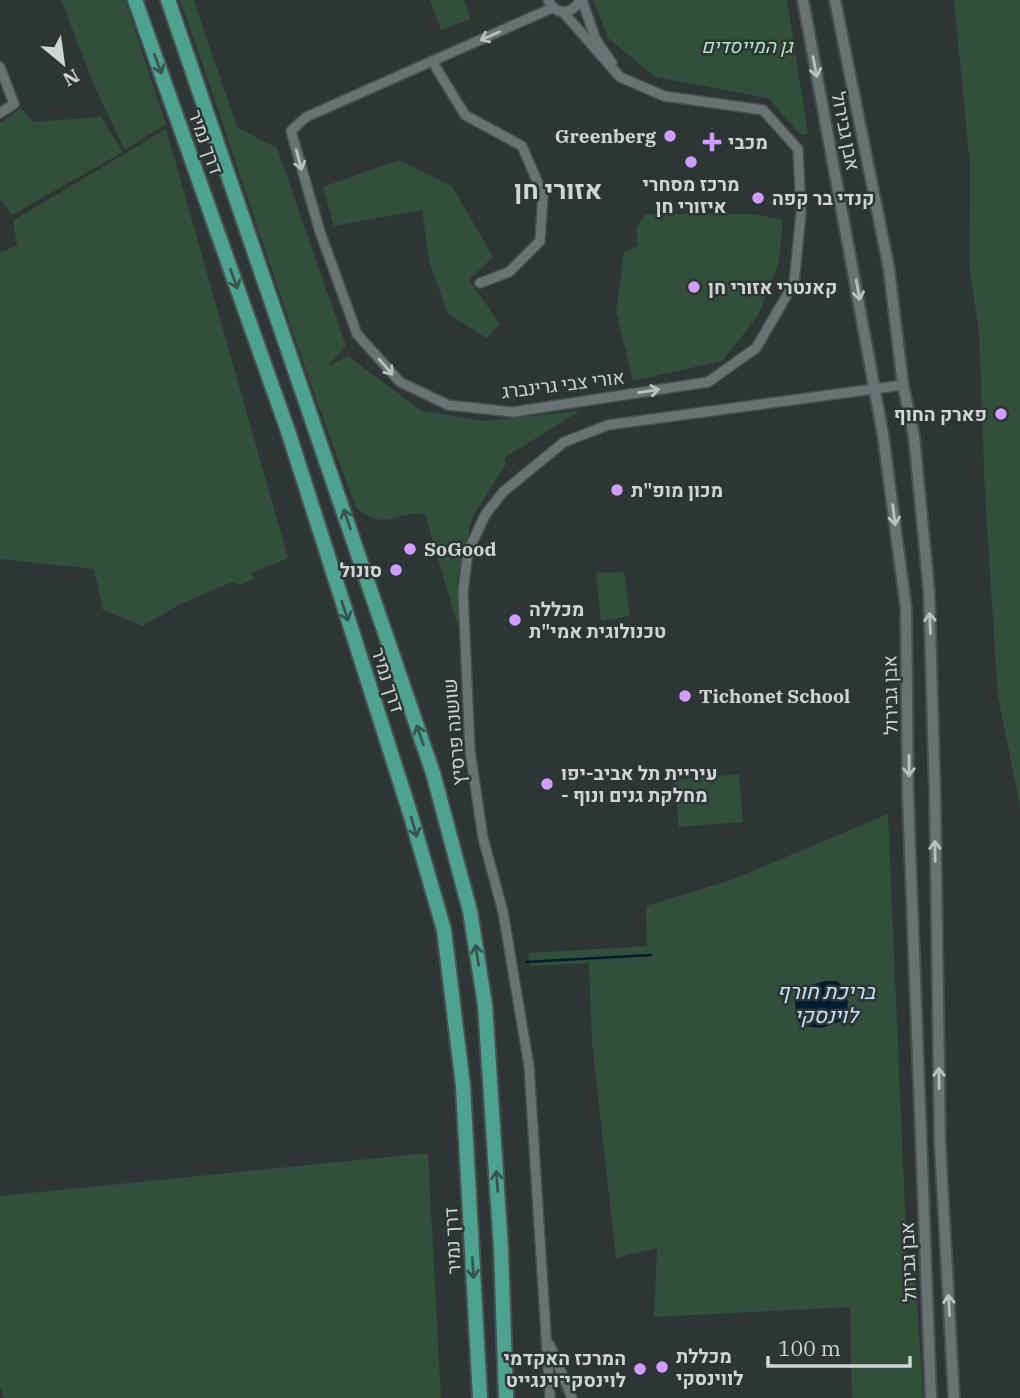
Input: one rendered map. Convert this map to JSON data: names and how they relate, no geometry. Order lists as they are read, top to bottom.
{
  "streets": {
    "highway": ["דרך נמיר"],
    "street": ["אבן גבירול", "אורי צבי גרינברג", "שושנה פרסיץ"]
  },
  "crossings": [
    ["אבן גבירול", "שושנה פרסיץ"]
  ],
  "districts": ["אזורי חן"],
  "water": ["בריכת חורף לוינסקי"],
  "parks": ["גן המייסדים"],
  "places": {
    "other": [
      "Greenberg",
      "מרכז מסחרי איזורי חן",
      "קנדי בר קפה",
      "קאנטרי אזורי חן",
      "פארק החוף",
      "מכון מופ\"ת",
      "SoGood",
      "סונול",
      "מכללה טכנולוגית אמי\"ת",
      "Tichonet School",
      "עיריית תל אביב-יפו - מחלקת גנים ונוף",
      "מכללת לווינסקי",
      "המרכז האקדמי לוינסקי־וינגייט"
    ],
    "health": ["מכבי"]
  },
  "scale_bar": "100 m",
  "north": "bottom right"
}
